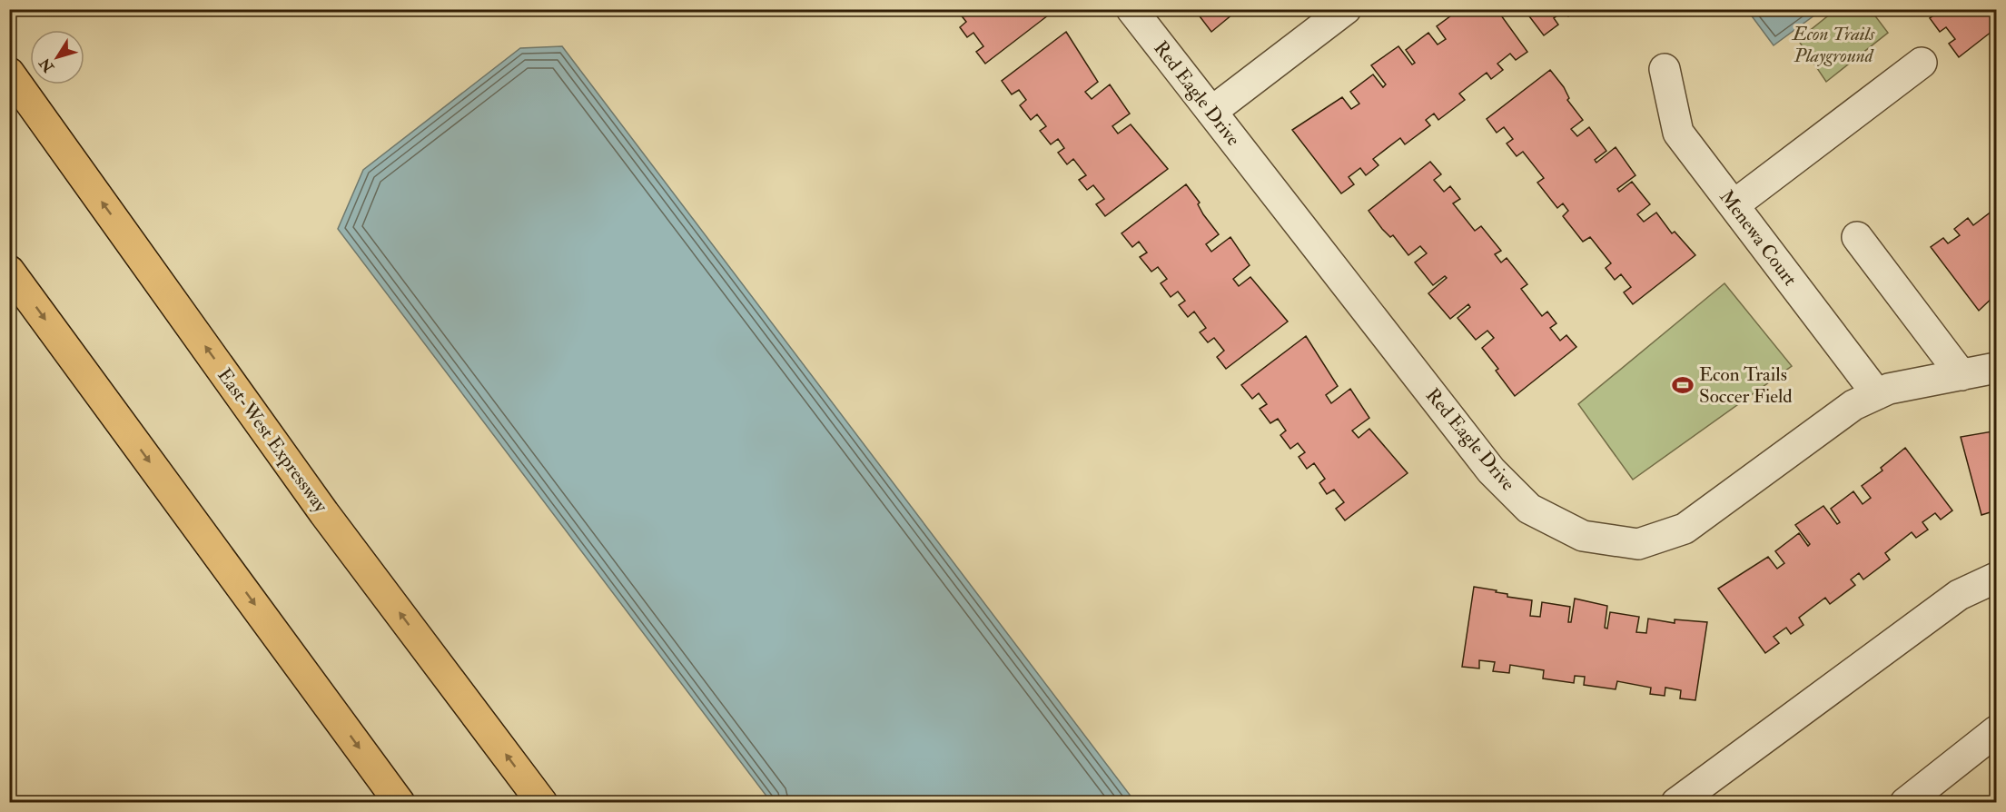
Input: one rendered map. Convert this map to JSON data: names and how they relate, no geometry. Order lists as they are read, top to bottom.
{
  "streets": {
    "highway": ["East-West Expressway"],
    "street": ["Red Eagle Drive", "Menewa Court"]
  },
  "crossings": [
    ["Red Eagle Drive", "Menewa Court"]
  ],
  "parks": ["Econ Trails Playground"],
  "places": {
    "sports": ["Econ Trails Soccer Field"]
  },
  "north": "bottom left"
}
